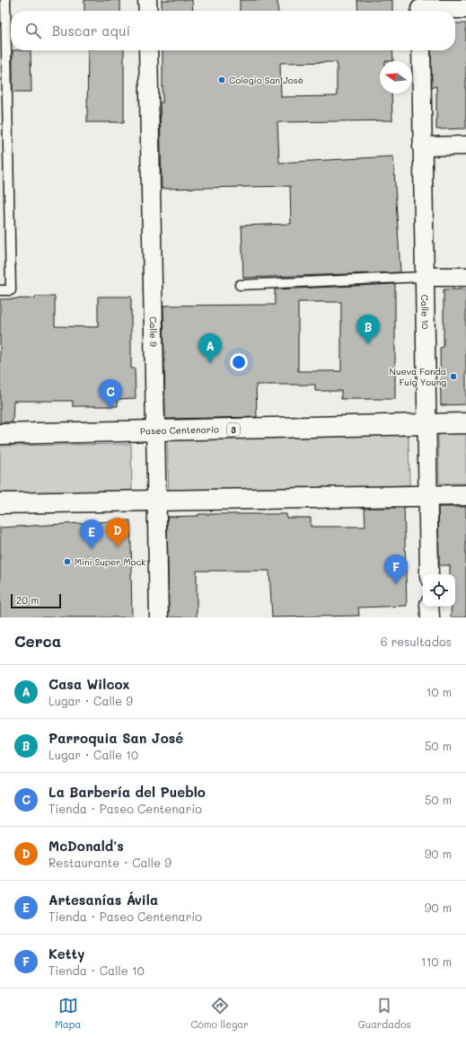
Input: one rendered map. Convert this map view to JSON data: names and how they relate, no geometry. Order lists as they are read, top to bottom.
{
  "streets": {
    "main road": ["3", "Paseo Centenario"],
    "street": ["Calle 10", "Calle 9"]
  },
  "crossings": [
    ["Calle 10", "Paseo Centenario"],
    ["Calle 9", "Paseo Centenario"]
  ],
  "places": ["Colegio San José", "Nueva Fonda Fuig Young", "Mini Super Mock"],
  "scale_bar": "20 m",
  "north": "left",
  "page": {
    "search": "Buscar aquí",
    "pins": [
      "B",
      "A",
      "C",
      "D",
      "E",
      "F"
    ],
    "scale": "20 m",
    "heading": ["Cerca", "6 resultados"],
    "list": [
      {
        "mark": "A",
        "name": "Casa Wilcox",
        "note": "Lugar · Calle 9",
        "value": "10 m"
      },
      {
        "mark": "B",
        "name": "Parroquia San José",
        "note": "Lugar · Calle 10",
        "value": "50 m"
      },
      {
        "mark": "C",
        "name": "La Barbería del Pueblo",
        "note": "Tienda · Paseo Centenario",
        "value": "50 m"
      },
      {
        "mark": "D",
        "name": "McDonald's",
        "note": "Restaurante · Calle 9",
        "value": "90 m"
      },
      {
        "mark": "E",
        "name": "Artesanías Ávila",
        "note": "Tienda · Paseo Centenario",
        "value": "90 m"
      },
      {
        "mark": "F",
        "name": "Ketty",
        "note": "Tienda · Calle 10",
        "value": "110 m"
      }
    ],
    "nav": ["Mapa", "Cómo llegar", "Guardados"]
  }
}
